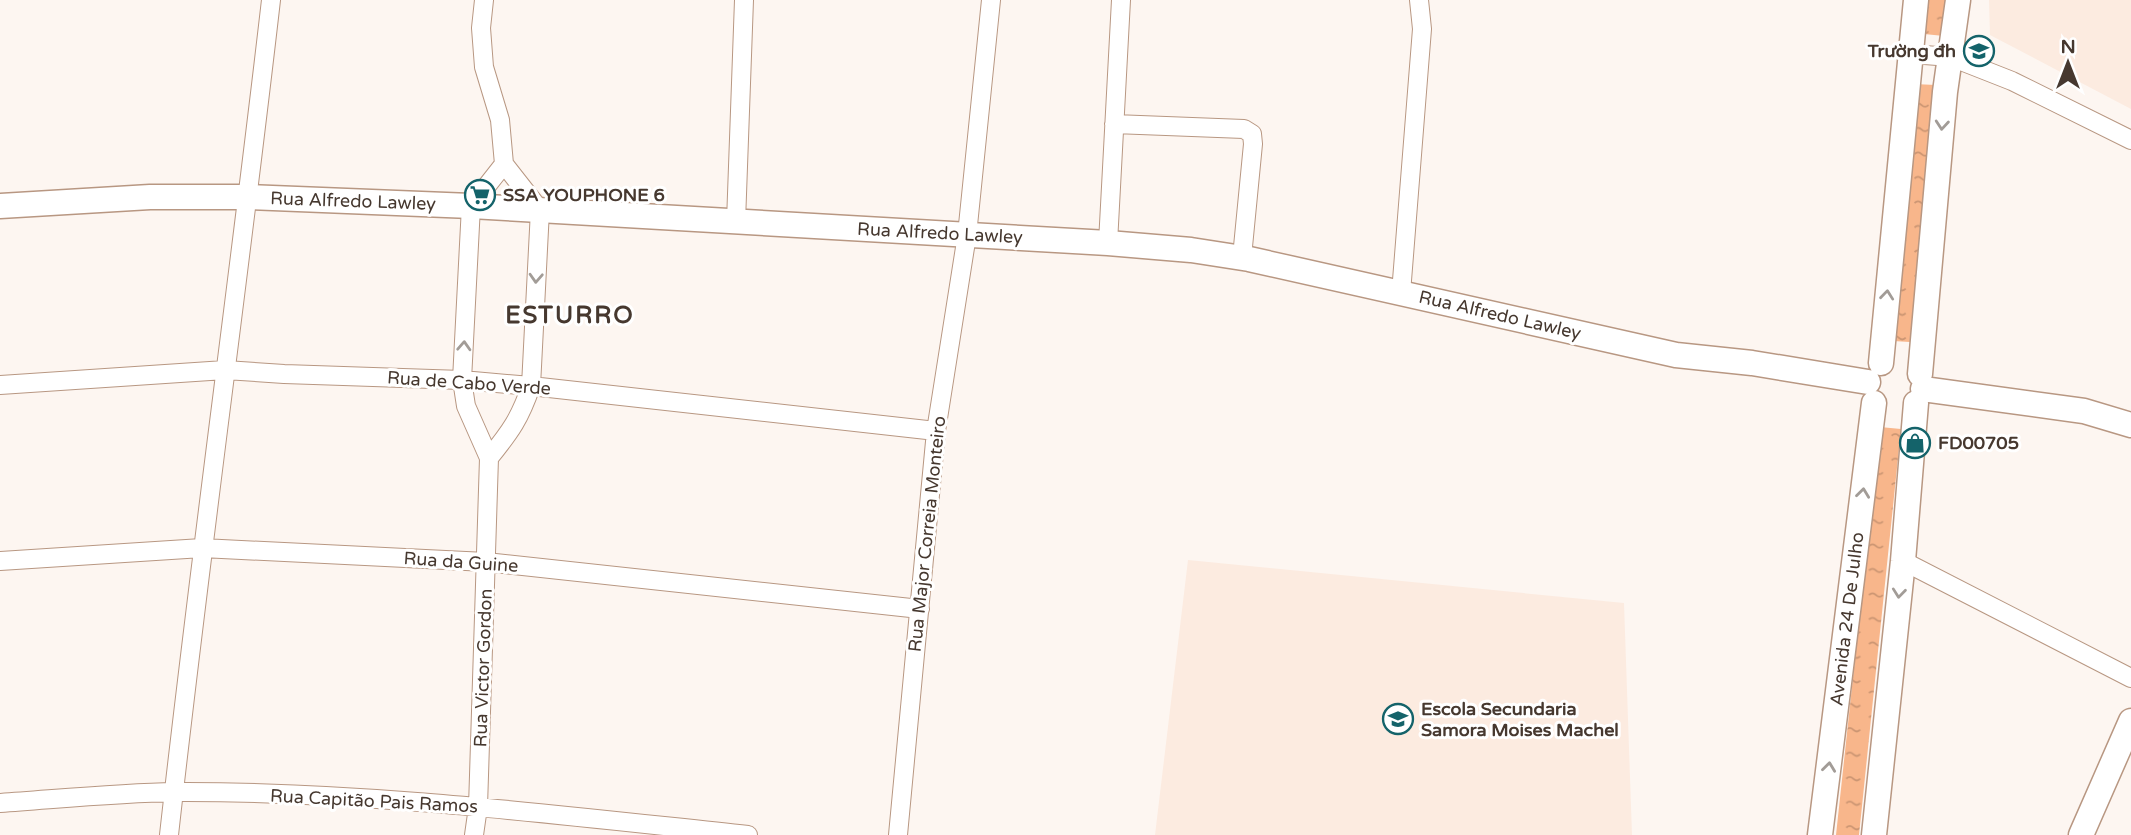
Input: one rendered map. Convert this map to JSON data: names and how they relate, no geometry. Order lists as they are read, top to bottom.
{
  "streets": {
    "main road": ["Rua Alfredo Lawley", "Avenida 24 De Julho"],
    "street": [
      "Rua de Cabo Verde",
      "Rua Major Correia Monteiro",
      "Rua da Guine",
      "Rua Victor Gordon",
      "Rua Capitão Pais Ramos"
    ]
  },
  "crossings": [
    ["Rua Alfredo Lawley", "Rua Major Correia Monteiro"],
    ["Rua Alfredo Lawley", "Avenida 24 De Julho"],
    ["Rua de Cabo Verde", "Rua Major Correia Monteiro"],
    ["Rua Major Correia Monteiro", "Rua da Guine"],
    ["Rua da Guine", "Rua Victor Gordon"],
    ["Rua Victor Gordon", "Rua Capitão Pais Ramos"]
  ],
  "districts": ["ESTURRO"],
  "places": {
    "school or university": ["Trường đh", "Escola Secundaria Samora Moises Machel"],
    "supermarket": ["SSA YOUPHONE 6"],
    "shop": ["FD00705"]
  },
  "north": "top"
}
